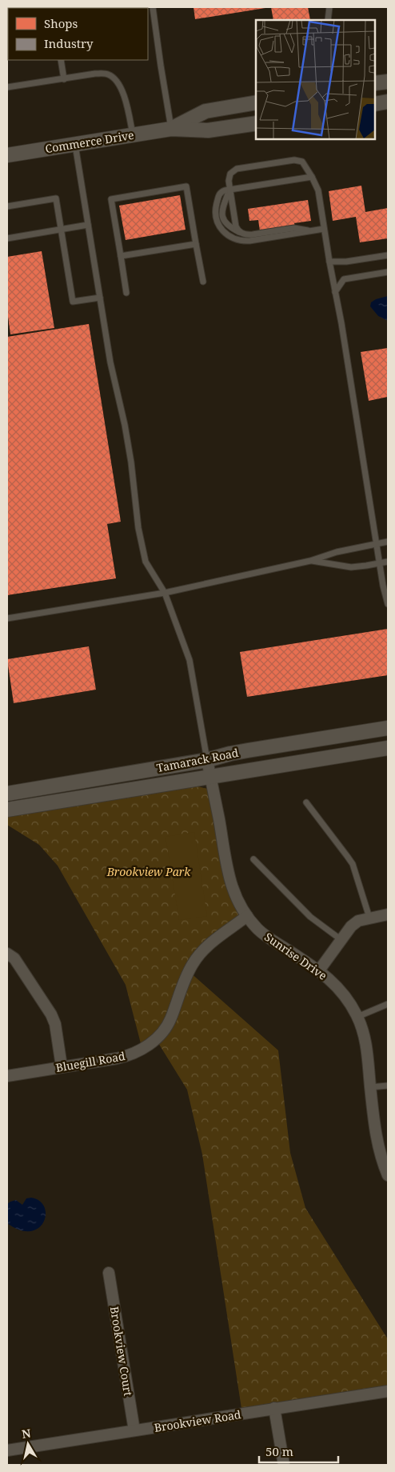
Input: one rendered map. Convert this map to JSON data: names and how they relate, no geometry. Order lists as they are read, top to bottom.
{
  "streets": {
    "street": [
      "Commerce Drive",
      "Tamarack Road",
      "Sunrise Drive",
      "Bluegill Road",
      "Brookview Court",
      "Brookview Road"
    ]
  },
  "crossings": [
    ["Tamarack Road", "Sunrise Drive"],
    ["Sunrise Drive", "Bluegill Road"],
    ["Brookview Court", "Brookview Road"]
  ],
  "parks": ["Brookview Park"],
  "legend": ["Shops", "Industry"],
  "scale_bar": "50 m",
  "north": "top"
}
